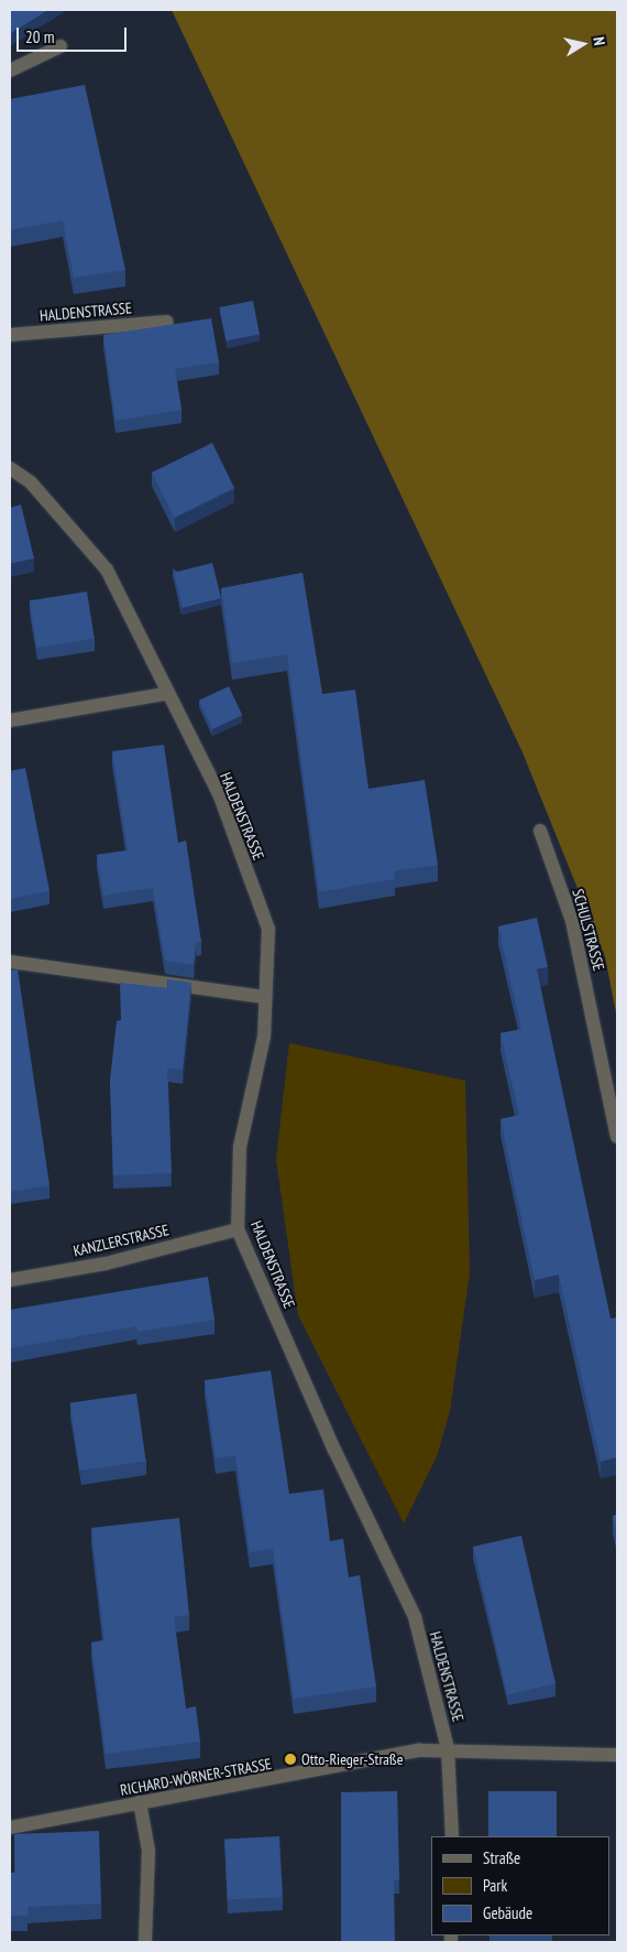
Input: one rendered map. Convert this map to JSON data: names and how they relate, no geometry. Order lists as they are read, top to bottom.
{
  "streets": {
    "street": [
      "HALDENSTRASSE",
      "SCHULSTRASSE",
      "KANZLERSTRASSE",
      "RICHARD-WÖRNER-STRASSE"
    ]
  },
  "crossings": [
    ["HALDENSTRASSE", "KANZLERSTRASSE"],
    ["HALDENSTRASSE", "RICHARD-WÖRNER-STRASSE"]
  ],
  "places": ["Otto-Rieger-Straße"],
  "legend": ["Straße", "Park", "Gebäude"],
  "scale_bar": "20 m",
  "north": "right"
}
